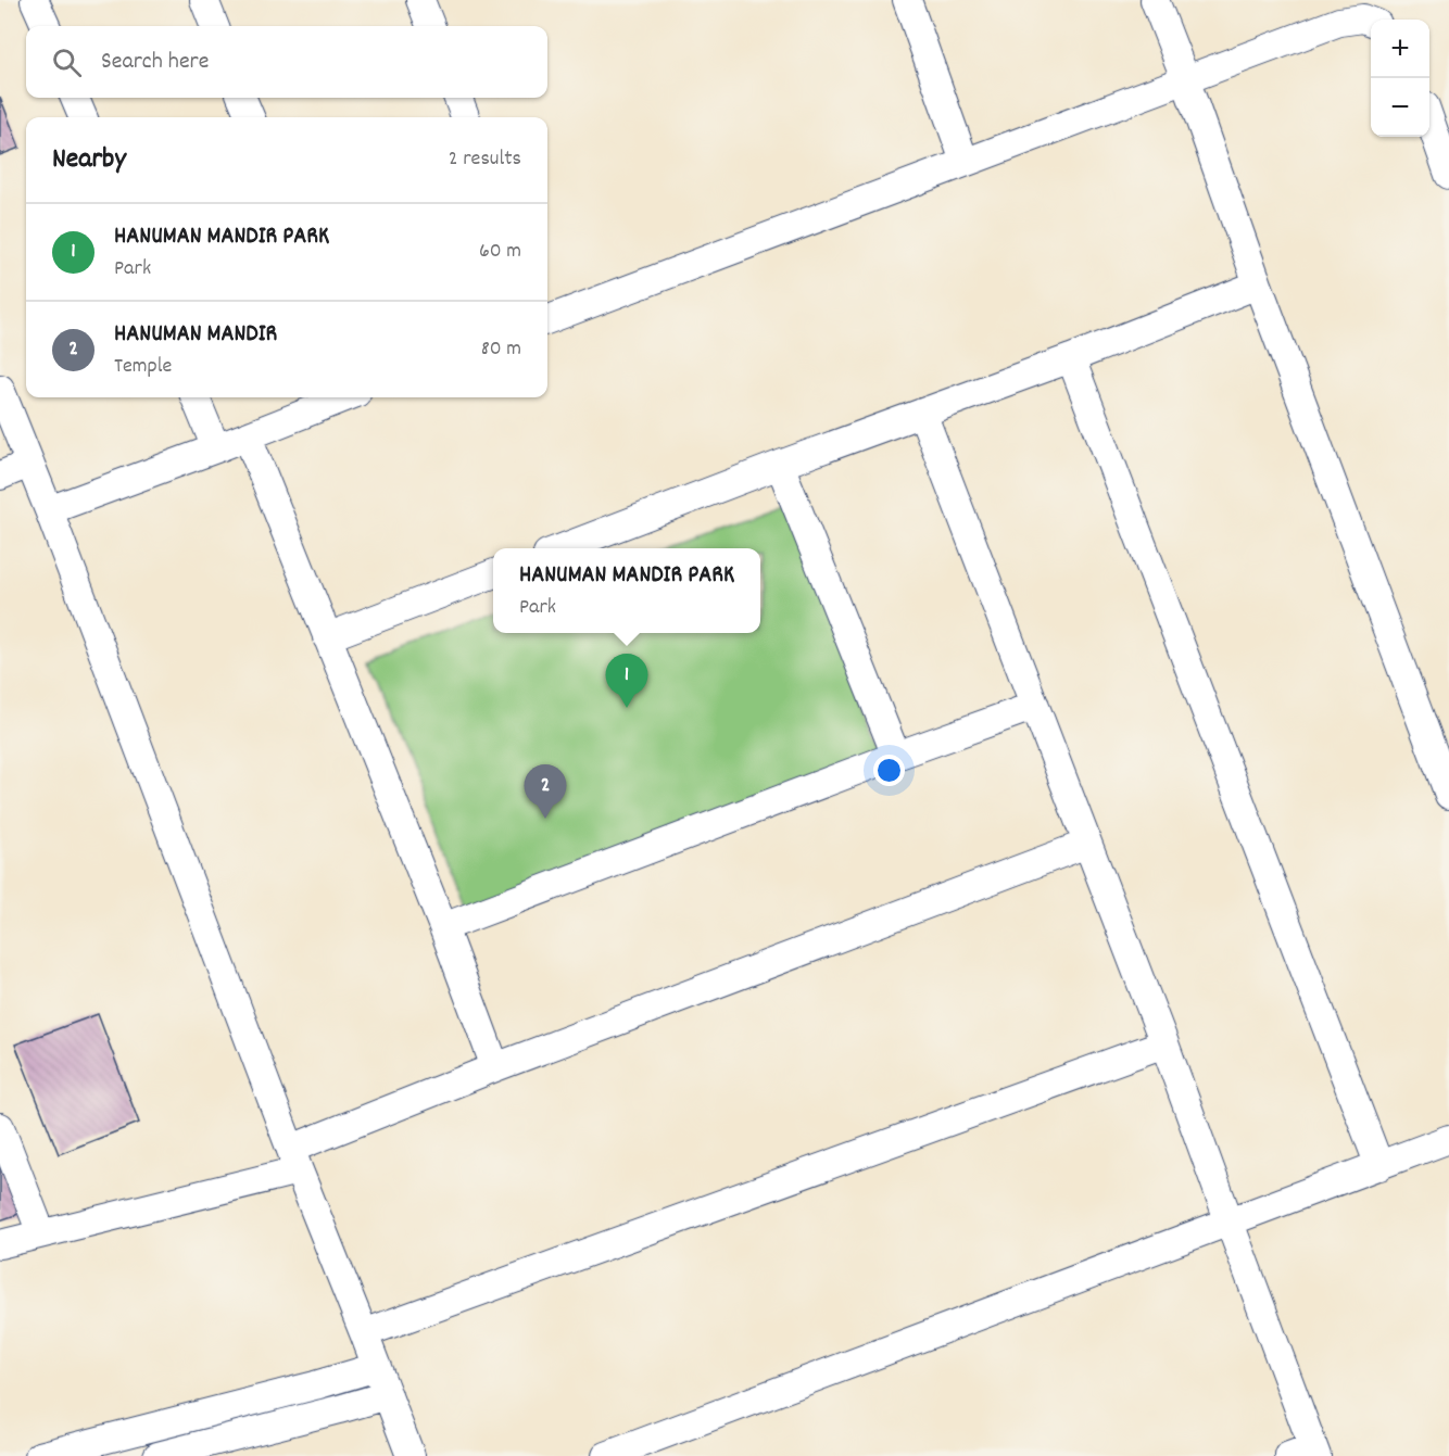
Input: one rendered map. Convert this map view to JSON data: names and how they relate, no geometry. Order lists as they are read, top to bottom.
{
  "page": {
    "map_buttons": ["+", "−"],
    "search": "Search here",
    "heading": ["Nearby", "2 results"],
    "list": [
      {
        "mark": "1",
        "name": "HANUMAN MANDIR PARK",
        "note": "Park",
        "value": "60 m"
      },
      {
        "mark": "2",
        "name": "HANUMAN MANDIR",
        "note": "Temple",
        "value": "80 m"
      }
    ],
    "popup": ["HANUMAN MANDIR PARK", "Park"],
    "pins": ["1", "2"]
  }
}
